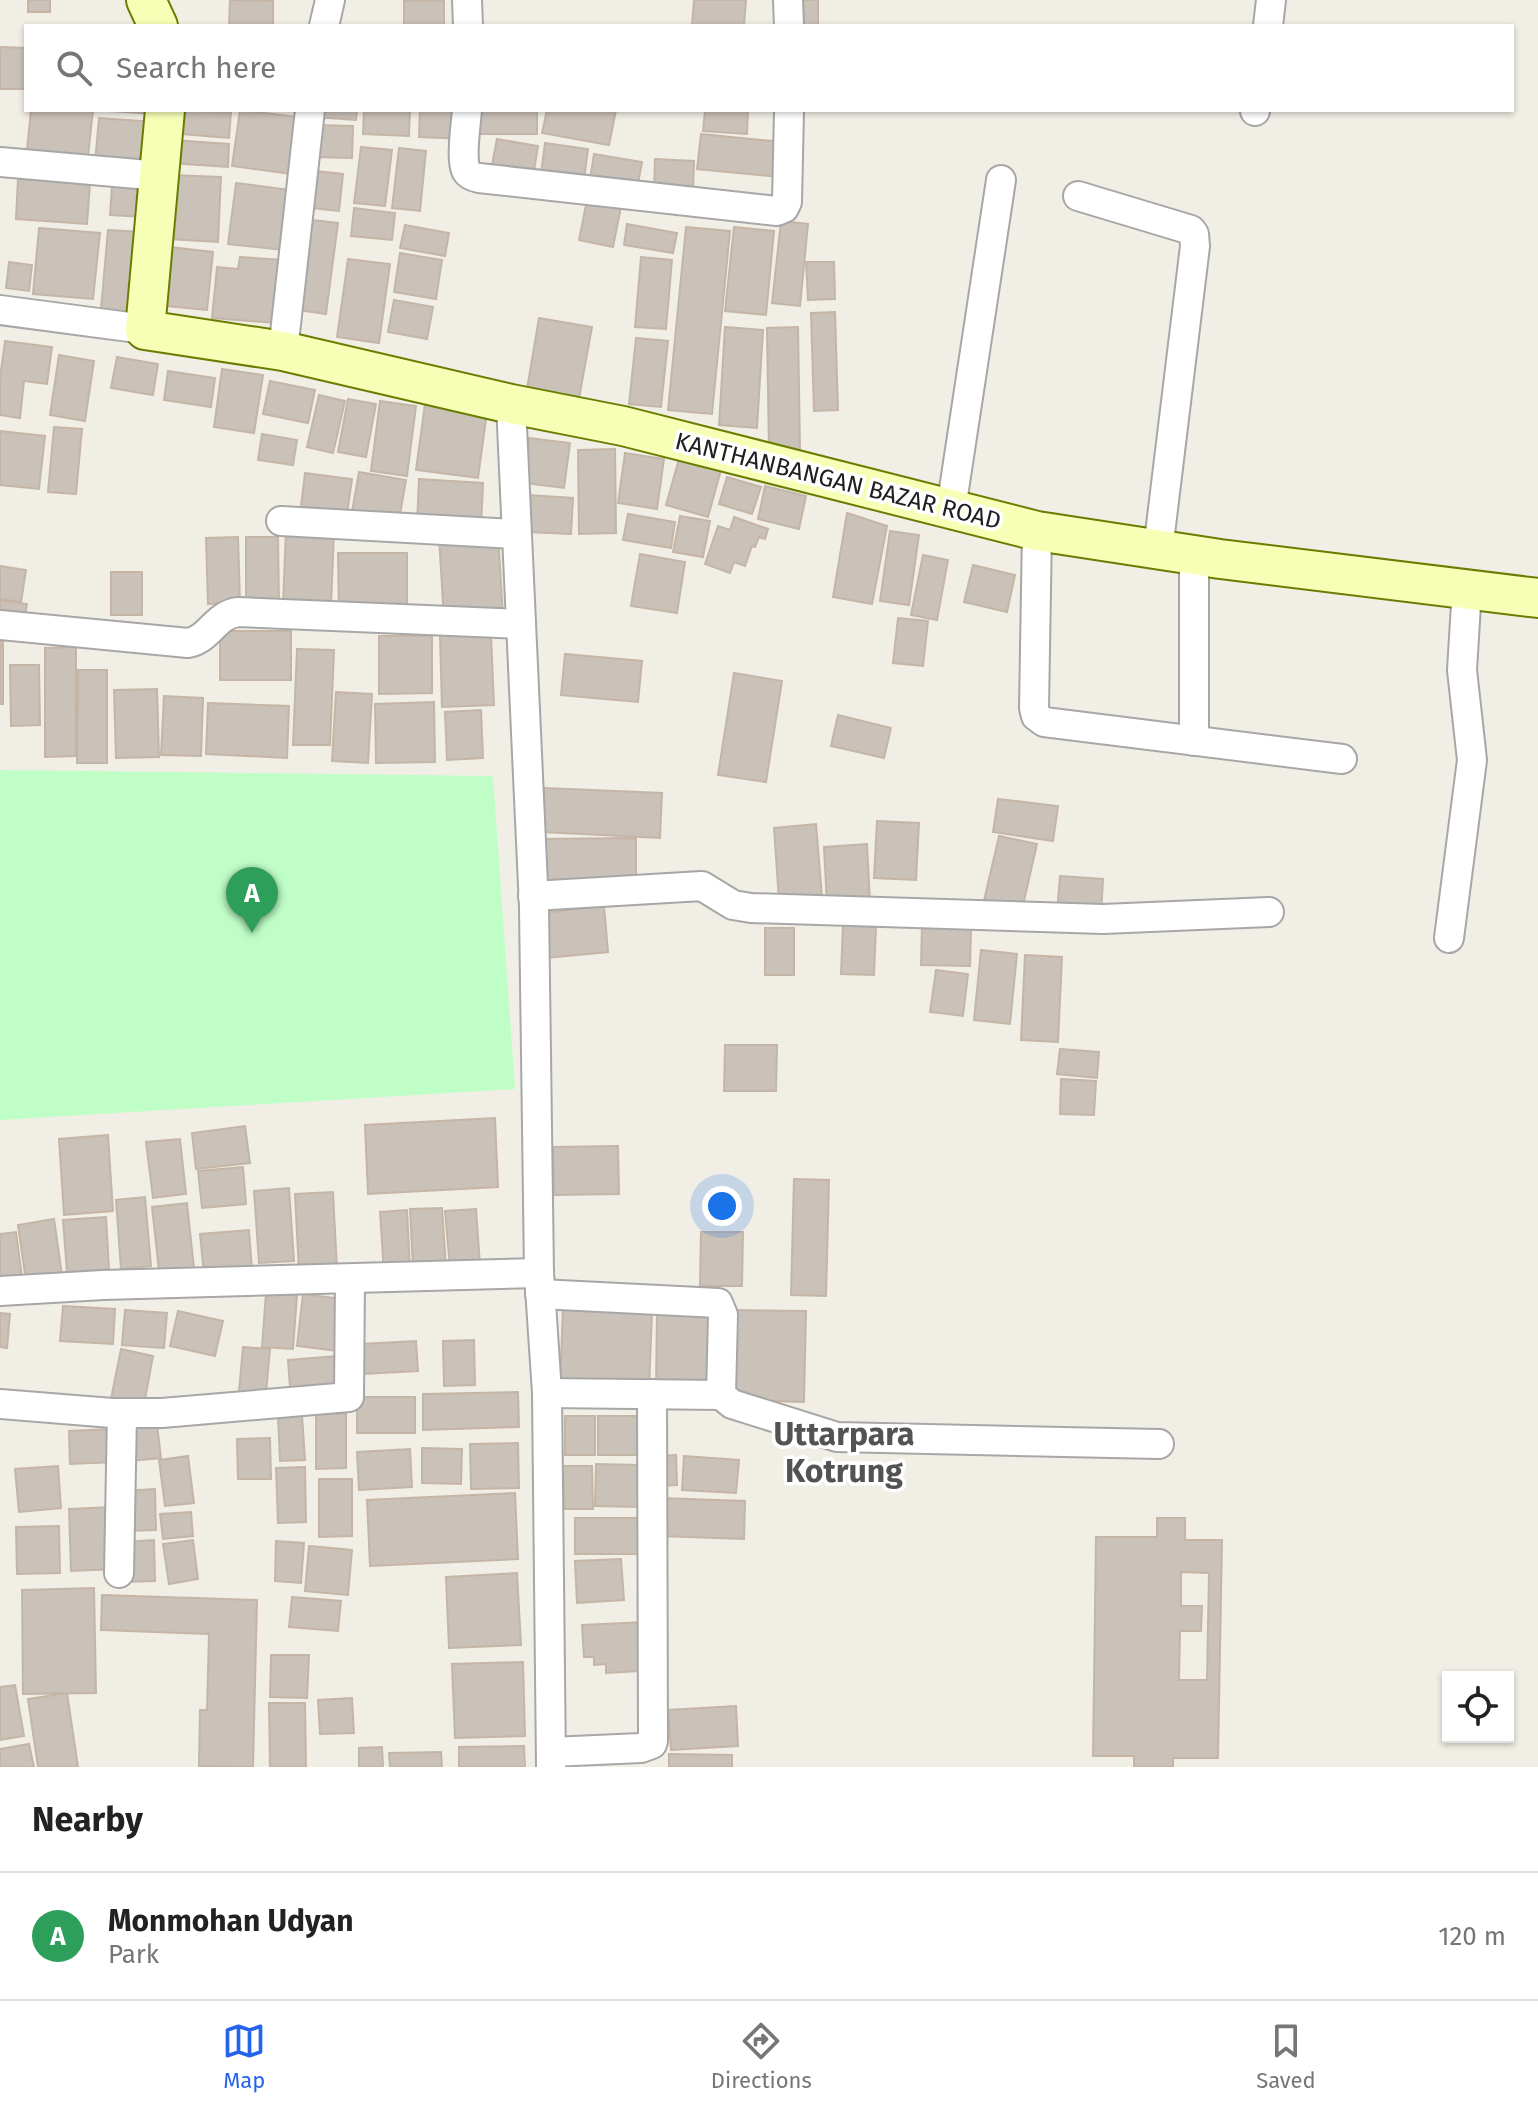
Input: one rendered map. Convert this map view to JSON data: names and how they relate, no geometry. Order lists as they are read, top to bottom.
{
  "streets": {
    "street": ["KANTHANBANGAN BAZAR ROAD"]
  },
  "districts": ["Uttarpara Kotrung"],
  "page": {
    "search": "Search here",
    "pins": "A",
    "heading": "Nearby",
    "list": [
      {
        "mark": "A",
        "name": "Monmohan Udyan",
        "note": "Park",
        "value": "120 m"
      }
    ],
    "nav": ["Map", "Directions", "Saved"]
  }
}
